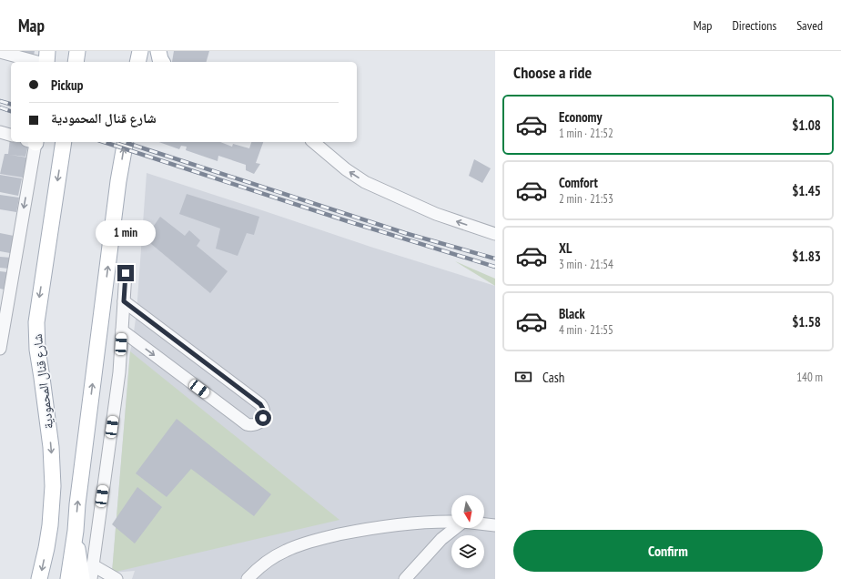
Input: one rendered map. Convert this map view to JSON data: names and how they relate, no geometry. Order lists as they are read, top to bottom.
{
  "streets": {
    "main road": ["شارع قنال المحمودية"]
  },
  "north": "bottom",
  "page": {
    "header": "Map",
    "nav": ["Map", "Directions", "Saved"],
    "heading": "Choose a ride",
    "banner": ["Pickup", "شارع قنال المحمودية"],
    "list": [
      {
        "name": "Economy",
        "note": "1 min · 21:52",
        "value": "$1.08"
      },
      {
        "name": "Comfort",
        "note": "2 min · 21:53",
        "value": "$1.45"
      },
      {
        "name": "XL",
        "note": "3 min · 21:54",
        "value": "$1.83"
      },
      {
        "name": "Black",
        "note": "4 min · 21:55",
        "value": "$1.58"
      }
    ],
    "bubble": "1 min",
    "pay": ["Cash", "140 m"],
    "buttons": "Confirm"
  }
}
